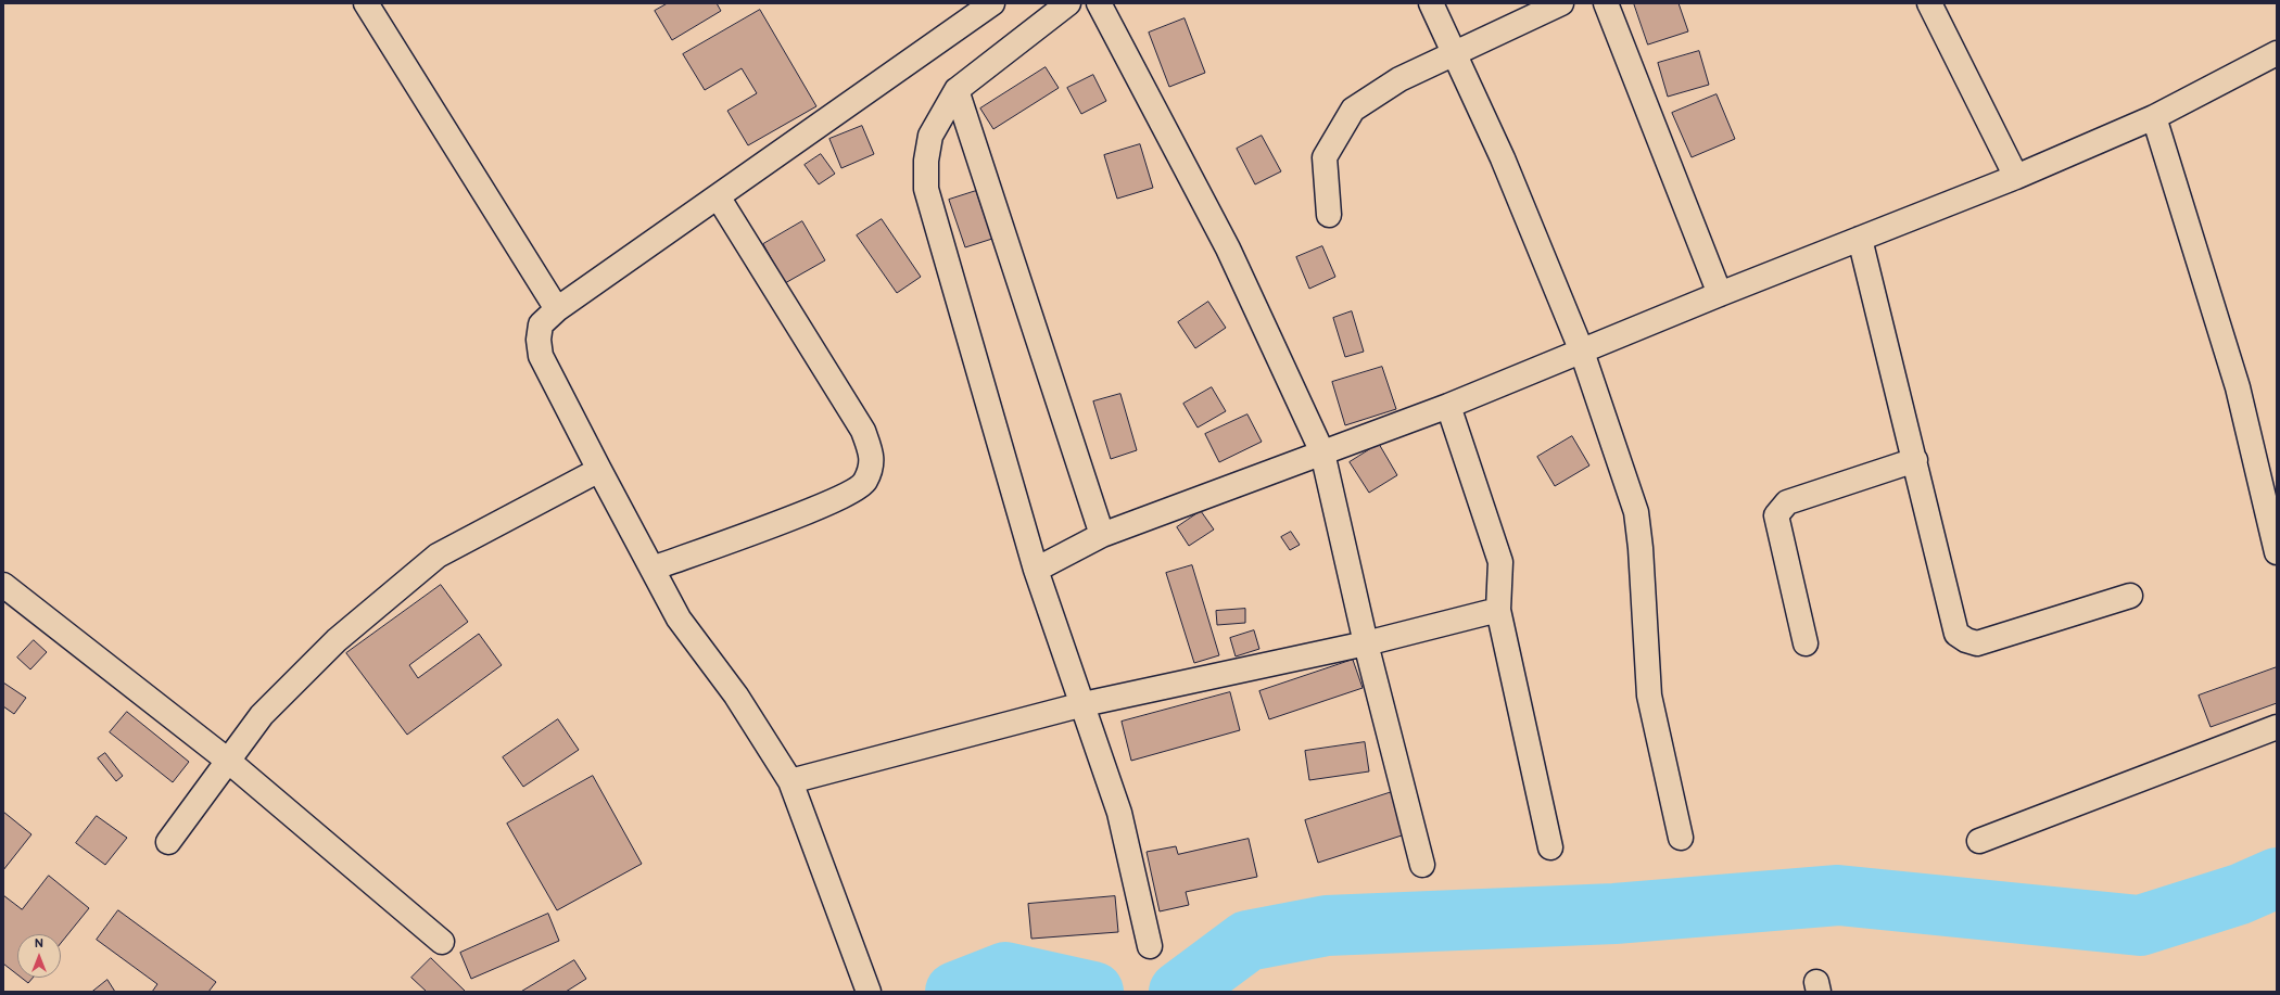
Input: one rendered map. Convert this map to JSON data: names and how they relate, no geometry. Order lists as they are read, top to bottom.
{
  "north": "top"
}
